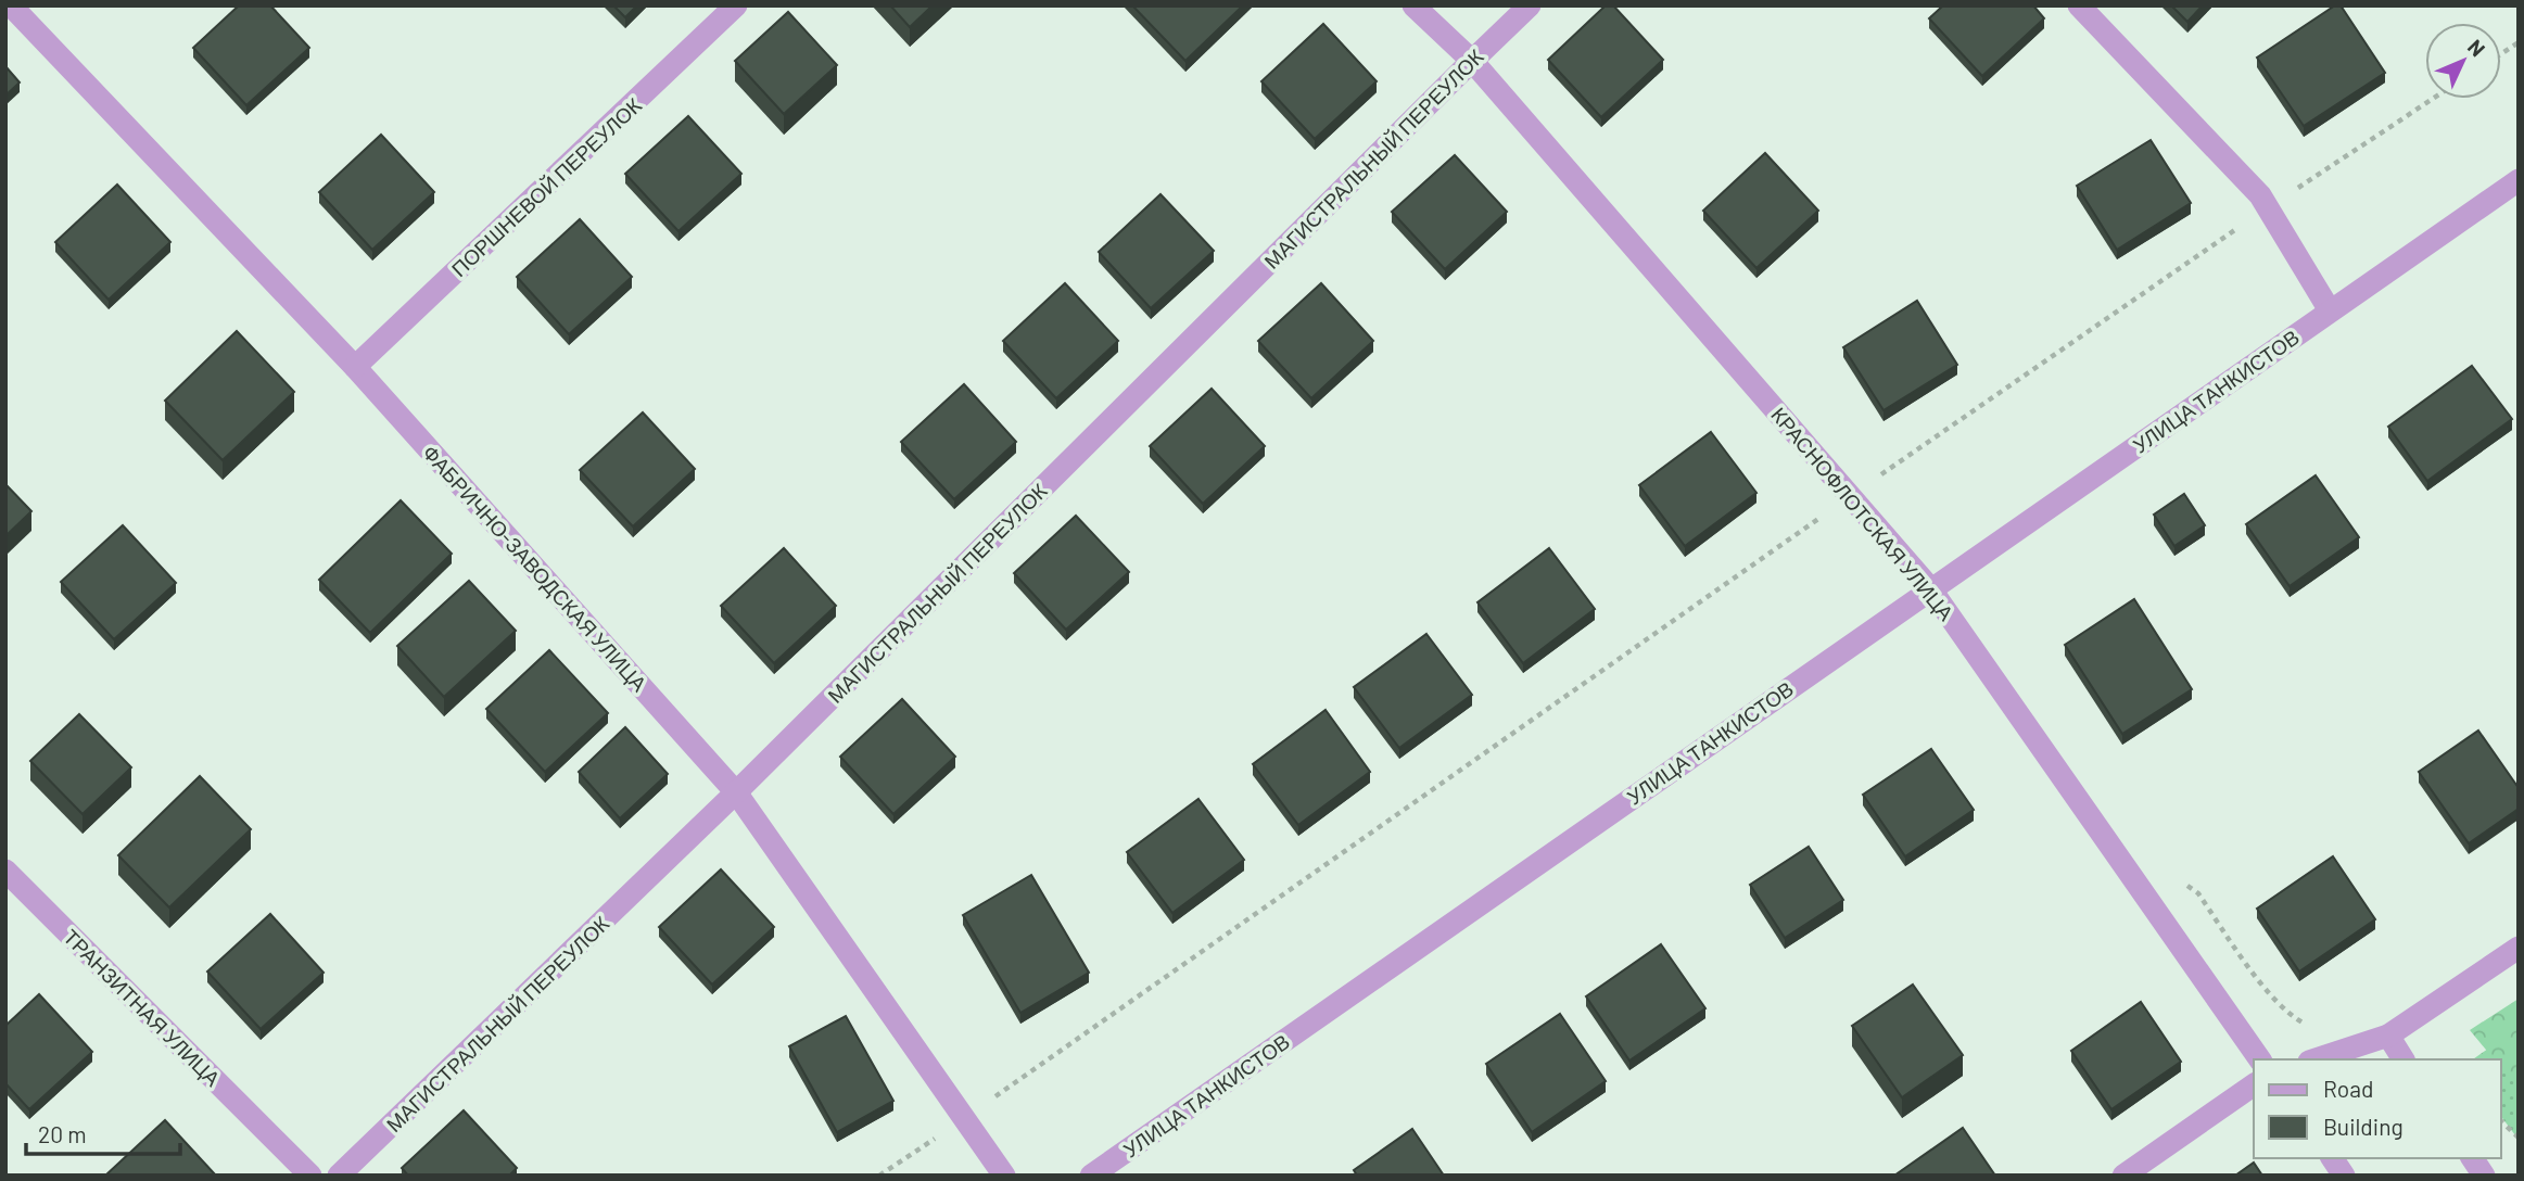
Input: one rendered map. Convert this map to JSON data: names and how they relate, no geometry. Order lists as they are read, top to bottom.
{
  "streets": {
    "street": [
      "МАГИСТРАЛЬНЫЙ ПЕРЕУЛОК",
      "ПОРШНЕВОЙ ПЕРЕУЛОК",
      "УЛИЦА ТАНКИСТОВ",
      "КРАСНОФЛОТСКАЯ УЛИЦА",
      "ФАБРИЧНО-ЗАВОДСКАЯ УЛИЦА",
      "ТРАНЗИТНАЯ УЛИЦА"
    ]
  },
  "crossings": [
    ["МАГИСТРАЛЬНЫЙ ПЕРЕУЛОК", "КРАСНОФЛОТСКАЯ УЛИЦА"],
    ["МАГИСТРАЛЬНЫЙ ПЕРЕУЛОК", "ФАБРИЧНО-ЗАВОДСКАЯ УЛИЦА"],
    ["ПОРШНЕВОЙ ПЕРЕУЛОК", "ФАБРИЧНО-ЗАВОДСКАЯ УЛИЦА"],
    ["УЛИЦА ТАНКИСТОВ", "КРАСНОФЛОТСКАЯ УЛИЦА"]
  ],
  "legend": ["Road", "Building"],
  "scale_bar": "20 m",
  "north": "top right"
}
